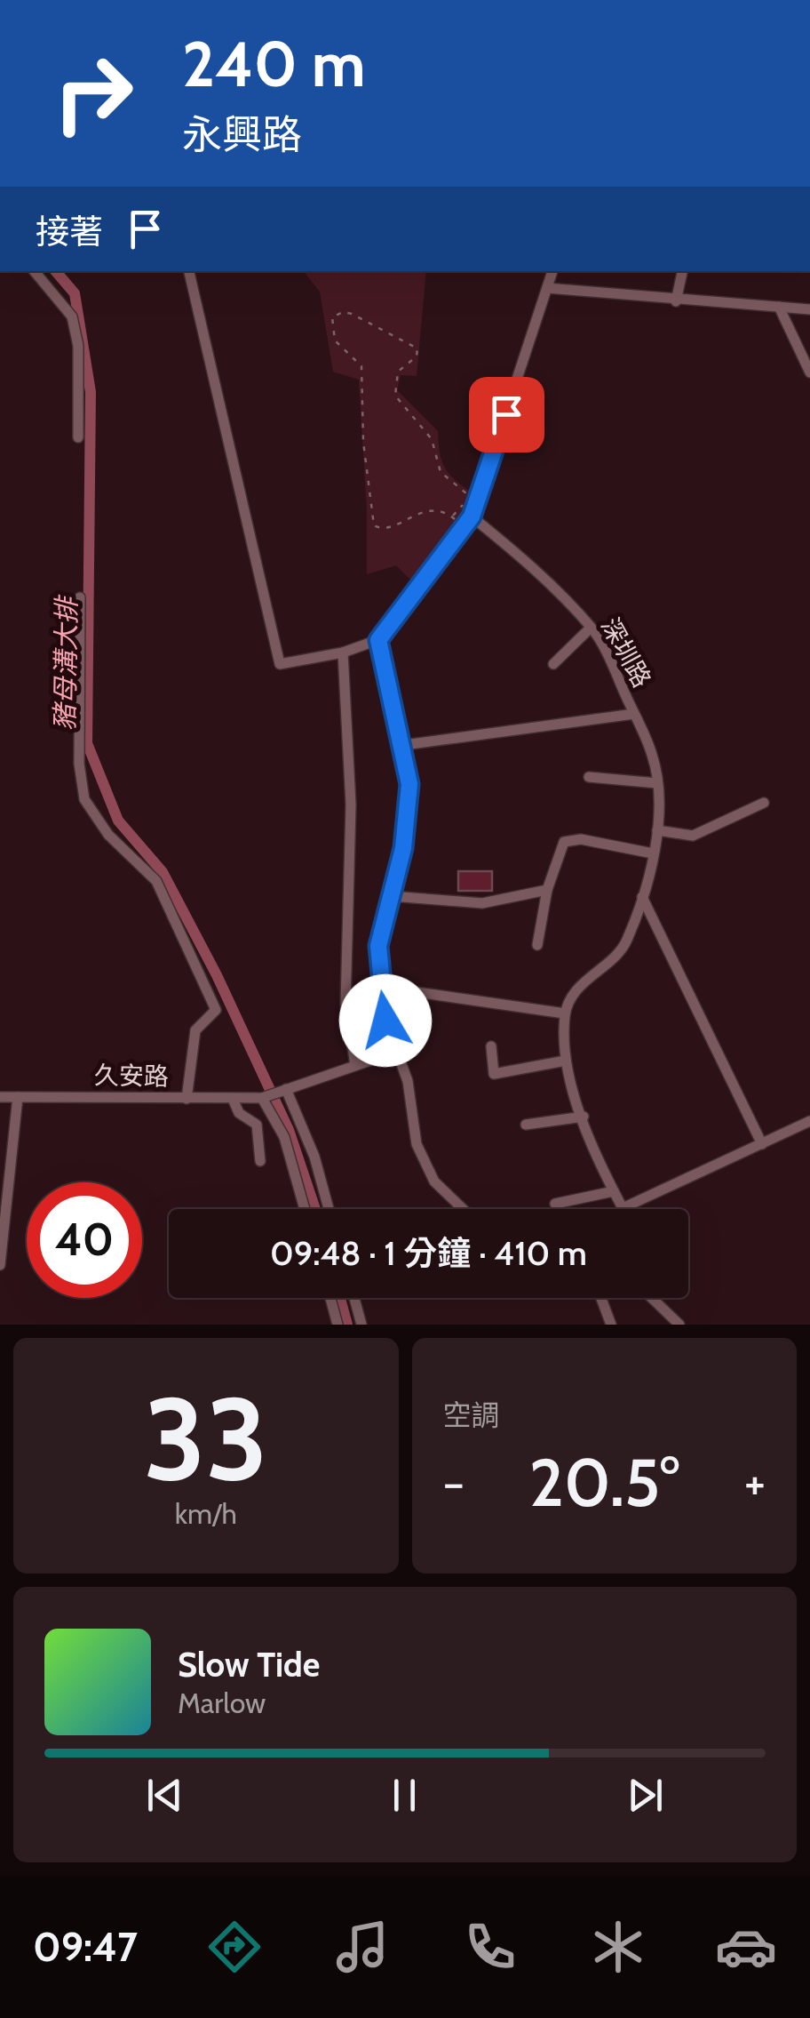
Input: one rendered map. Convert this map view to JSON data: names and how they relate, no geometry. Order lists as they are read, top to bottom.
{
  "streets": {
    "street": ["深圳路", "久安路"]
  },
  "water": ["豬母溝大排"],
  "page": {
    "turn": ["240 m", "永興路"],
    "then": "接著",
    "limit": "40",
    "trip": "09:48 · 1 分鐘 · 410 m",
    "tile": [
      ["33", "km/h"],
      "空調"
    ],
    "heat": ["−", "20.5°", "+"],
    "song": ["Slow Tide", "Marlow"],
    "tabs": "09:47"
  }
}
